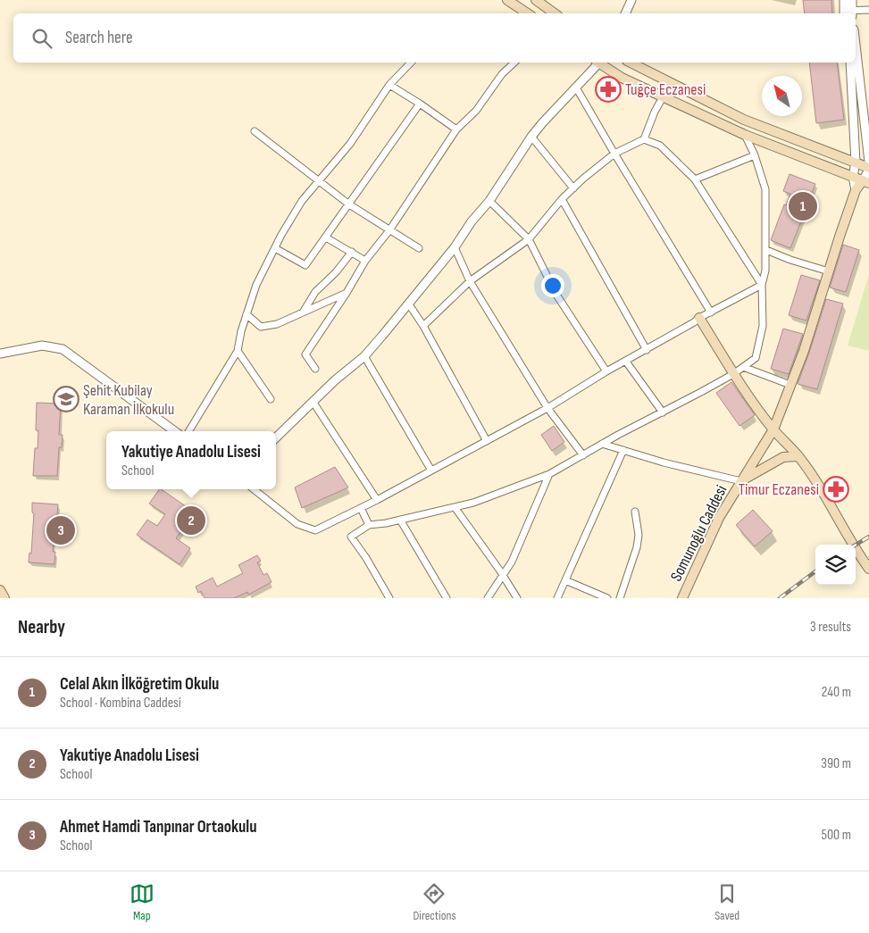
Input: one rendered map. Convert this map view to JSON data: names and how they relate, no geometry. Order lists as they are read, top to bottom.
{
  "streets": {
    "main road": ["Somunoğlu Caddesi"]
  },
  "places": {
    "pharmacy": ["Tuğçe Eczanesi", "Timur Eczanesi"],
    "school or university": ["Şehit Kubilay Karaman İlkokulu"]
  },
  "north": "top left",
  "page": {
    "search": "Search here",
    "pins": ["1", "2", "3"],
    "popup": ["Yakutiye Anadolu Lisesi", "School"],
    "heading": ["Nearby", "3 results"],
    "list": [
      {
        "mark": "1",
        "name": "Celal Akın İlköğretim Okulu",
        "note": "School · Kombina Caddesi",
        "value": "240 m"
      },
      {
        "mark": "2",
        "name": "Yakutiye Anadolu Lisesi",
        "note": "School",
        "value": "390 m"
      },
      {
        "mark": "3",
        "name": "Ahmet Hamdi Tanpınar Ortaokulu",
        "note": "School",
        "value": "500 m"
      }
    ],
    "nav": ["Map", "Directions", "Saved"]
  }
}
